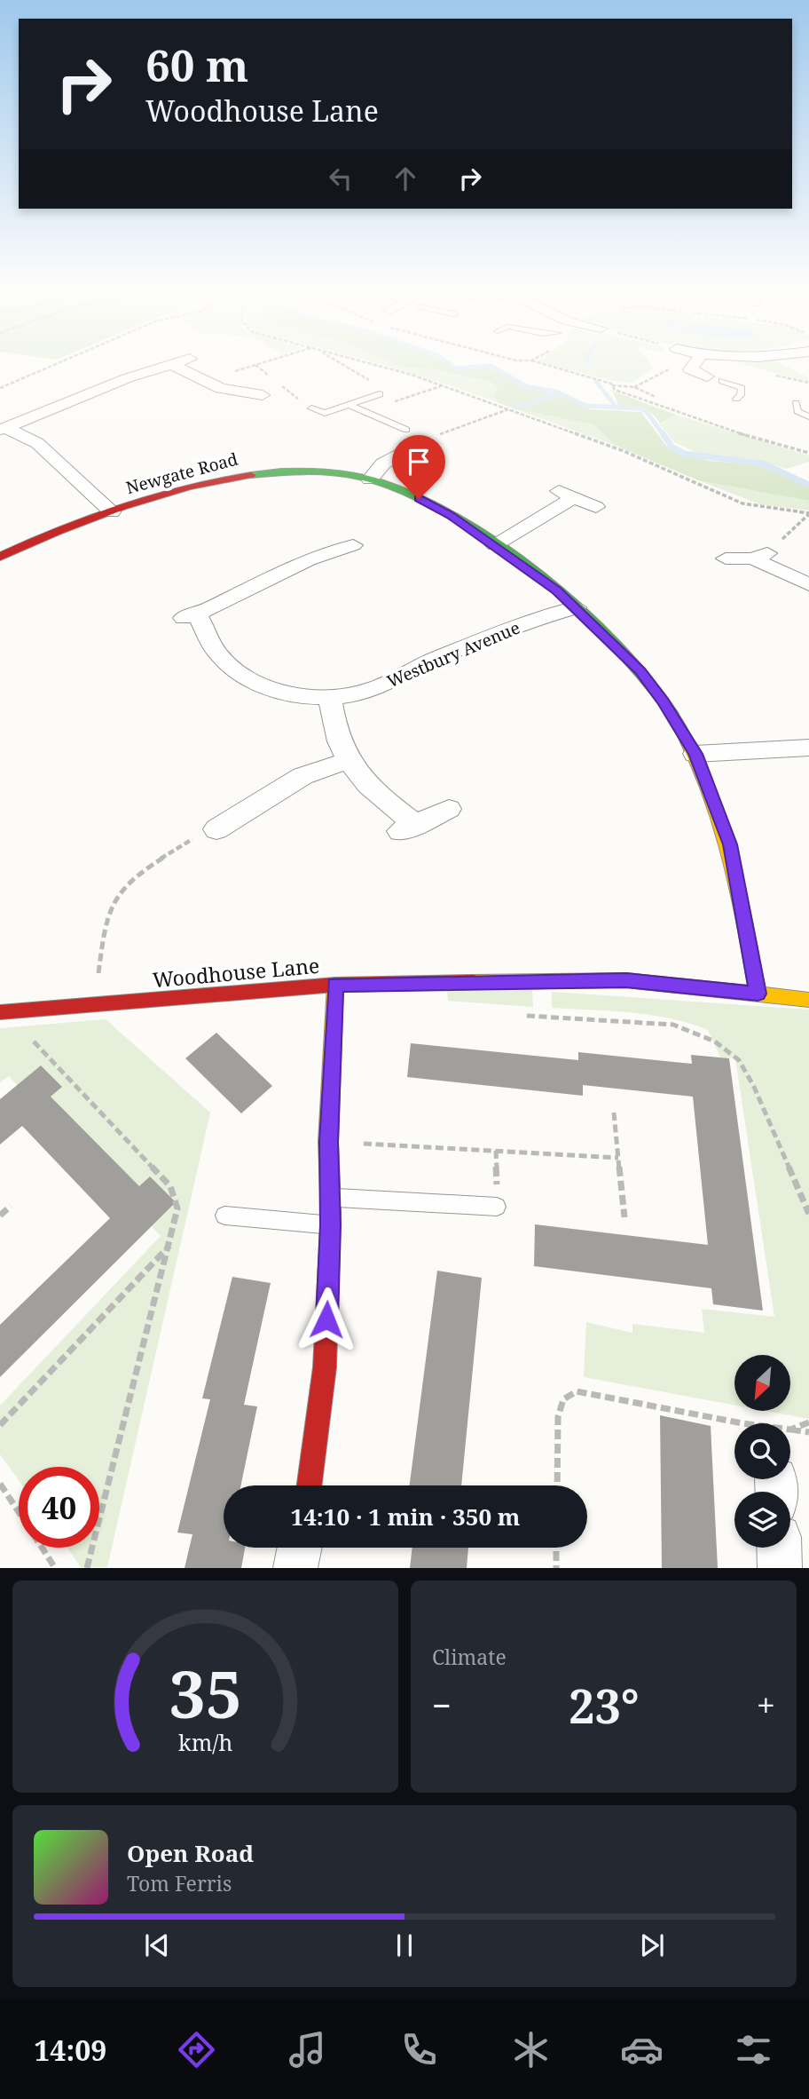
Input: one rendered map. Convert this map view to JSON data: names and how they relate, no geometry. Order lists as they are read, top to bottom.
{
  "streets": {
    "street": ["Newgate Road", "Westbury Avenue", "Woodhouse Lane"]
  },
  "crossings": [
    ["Newgate Road", "Westbury Avenue"],
    ["Newgate Road", "Woodhouse Lane"]
  ],
  "north": "bottom left",
  "page": {
    "turn": ["60 m", "Woodhouse Lane"],
    "limit": "40",
    "trip": "14:10 · 1 min · 350 m",
    "tile": "Climate",
    "heat": ["−", "23°", "+"],
    "song": ["Open Road", "Tom Ferris"],
    "tabs": "14:09",
    "gauge": ["35", "km/h"]
  }
}
